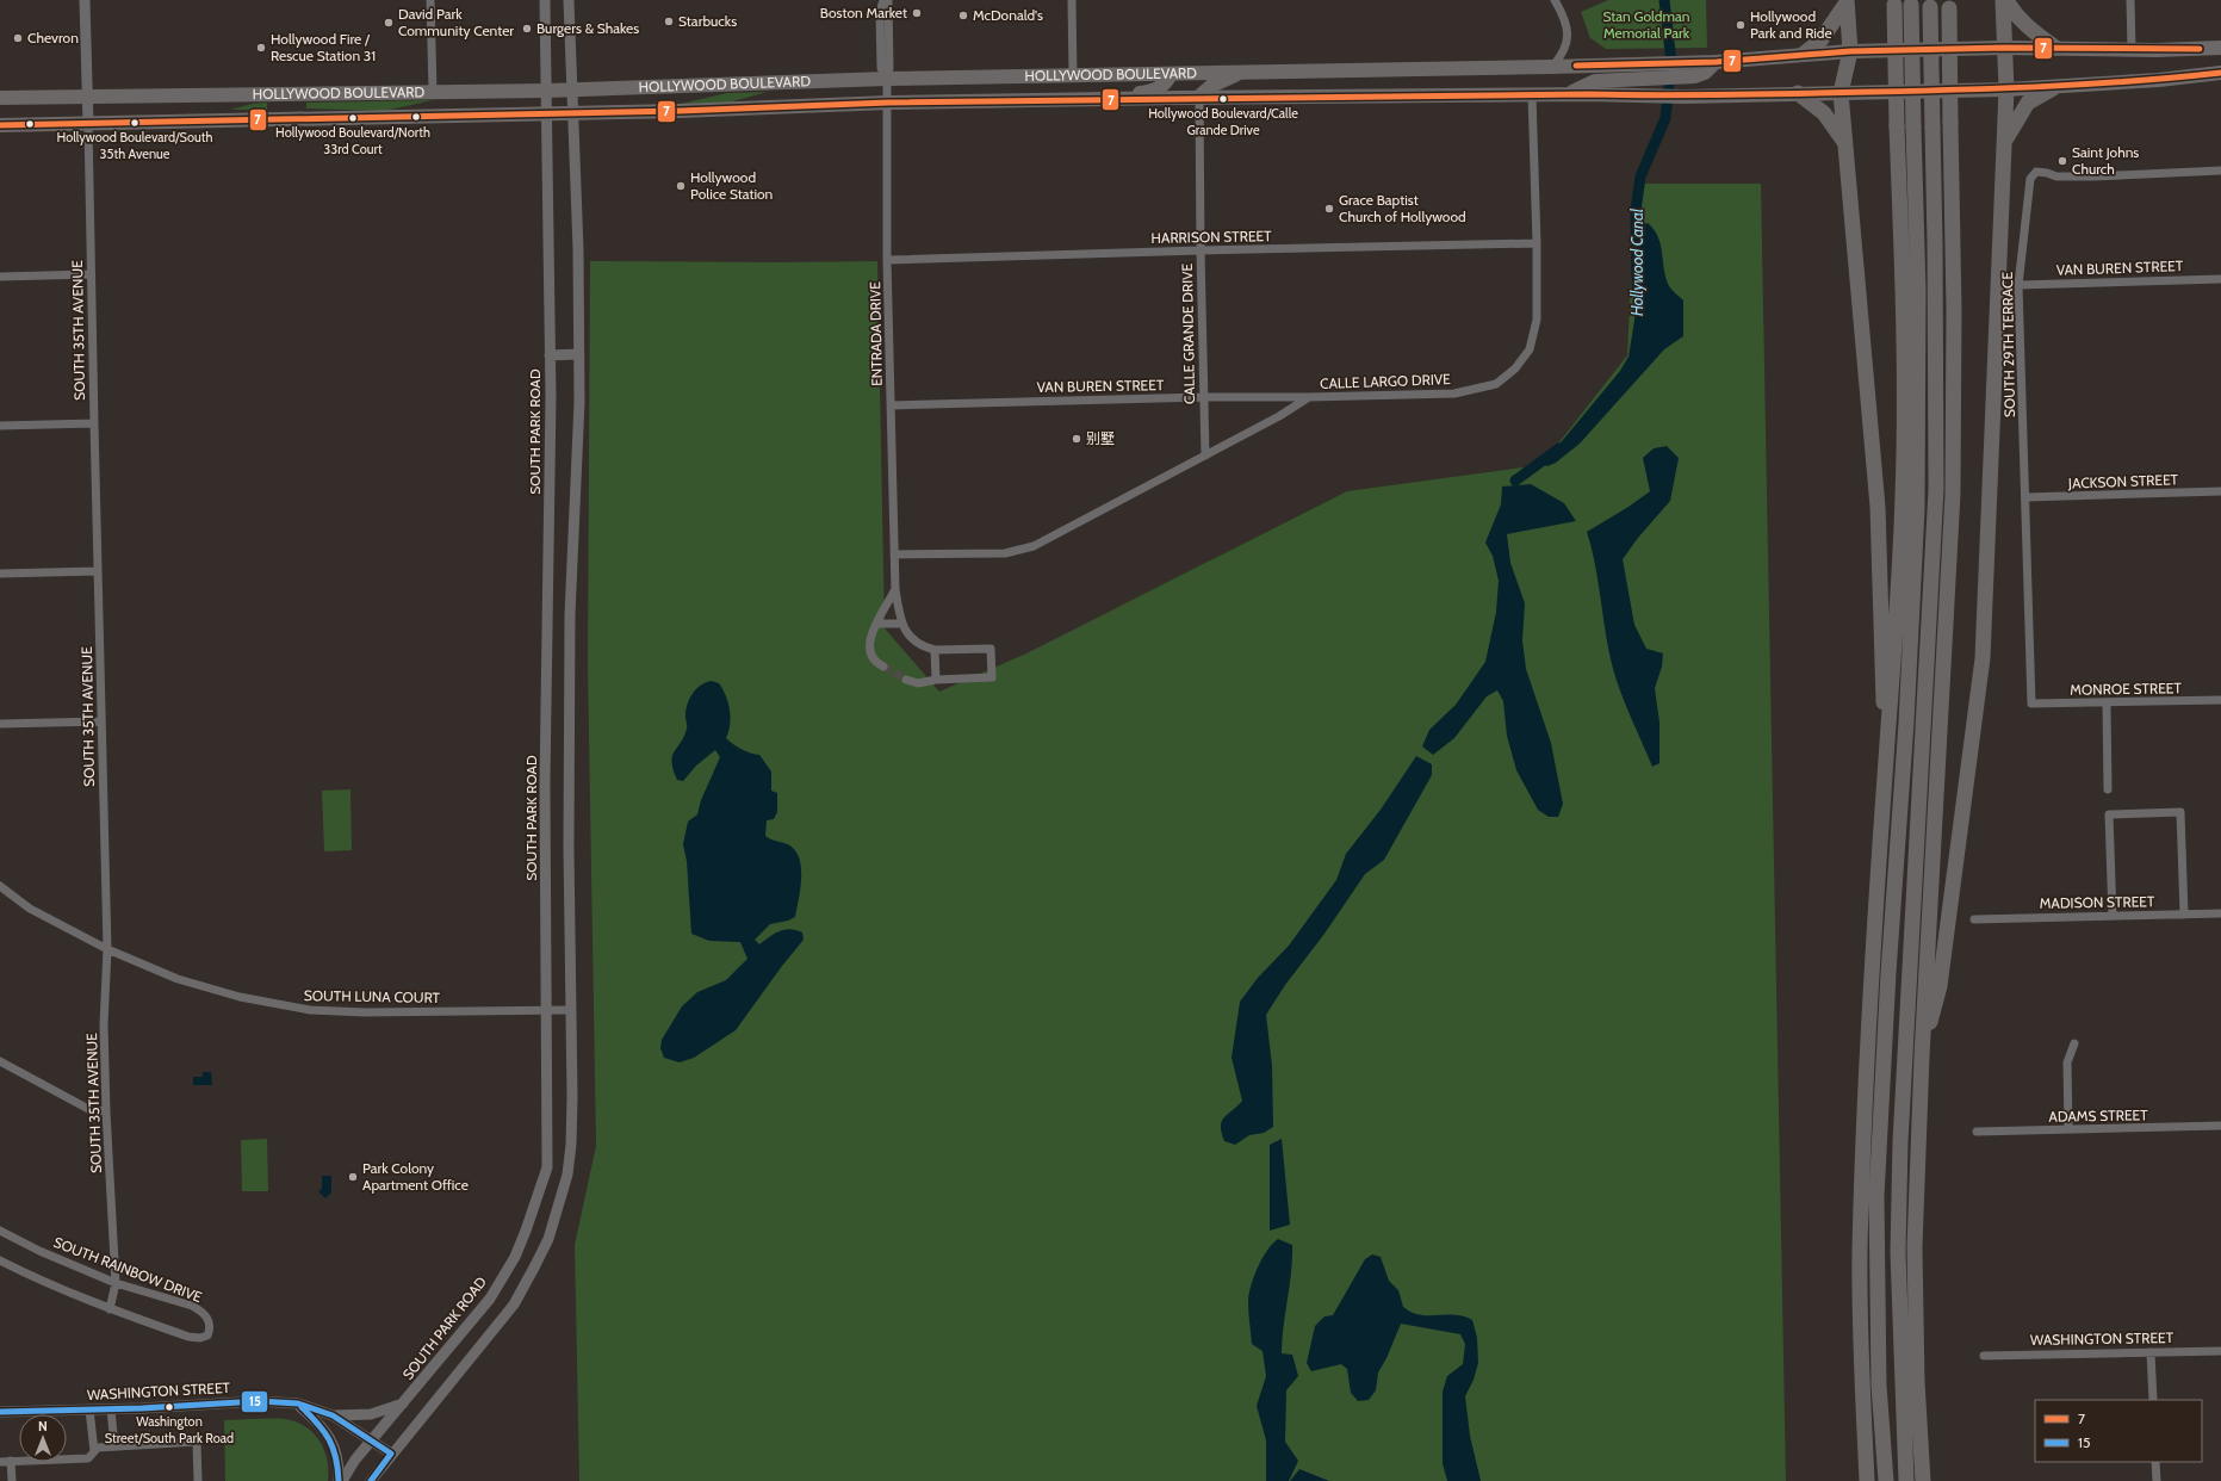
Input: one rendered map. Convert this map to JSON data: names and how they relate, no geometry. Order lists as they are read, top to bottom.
{
  "streets": {
    "highway": ["HOLLYWOOD BOULEVARD"],
    "street": [
      "HARRISON STREET",
      "VAN BUREN STREET",
      "SOUTH 35TH AVENUE",
      "ENTRADA DRIVE",
      "CALLE GRANDE DRIVE",
      "SOUTH 29TH TERRACE",
      "CALLE LARGO DRIVE",
      "SOUTH PARK ROAD",
      "JACKSON STREET",
      "MONROE STREET",
      "MADISON STREET",
      "SOUTH LUNA COURT",
      "ADAMS STREET",
      "SOUTH RAINBOW DRIVE",
      "WASHINGTON STREET"
    ]
  },
  "crossings": [
    ["HOLLYWOOD BOULEVARD", "SOUTH 35TH AVENUE"],
    ["HOLLYWOOD BOULEVARD", "ENTRADA DRIVE"],
    ["HOLLYWOOD BOULEVARD", "CALLE GRANDE DRIVE"],
    ["HOLLYWOOD BOULEVARD", "CALLE LARGO DRIVE"],
    ["HOLLYWOOD BOULEVARD", "SOUTH PARK ROAD"],
    ["HARRISON STREET", "ENTRADA DRIVE"],
    ["HARRISON STREET", "CALLE GRANDE DRIVE"],
    ["HARRISON STREET", "CALLE LARGO DRIVE"],
    ["VAN BUREN STREET", "ENTRADA DRIVE"],
    ["VAN BUREN STREET", "CALLE GRANDE DRIVE"],
    ["VAN BUREN STREET", "SOUTH 29TH TERRACE"],
    ["VAN BUREN STREET", "CALLE LARGO DRIVE"],
    ["SOUTH 35TH AVENUE", "SOUTH LUNA COURT"],
    ["SOUTH 35TH AVENUE", "SOUTH RAINBOW DRIVE"],
    ["ENTRADA DRIVE", "CALLE LARGO DRIVE"],
    ["CALLE GRANDE DRIVE", "CALLE LARGO DRIVE"],
    ["SOUTH 29TH TERRACE", "JACKSON STREET"],
    ["SOUTH 29TH TERRACE", "MONROE STREET"],
    ["SOUTH PARK ROAD", "SOUTH LUNA COURT"],
    ["SOUTH PARK ROAD", "WASHINGTON STREET"]
  ],
  "water": ["Hollywood Canal"],
  "parks": ["Stan Goldman Memorial Park"],
  "places": [
    "Boston Market",
    "McDonald's",
    "Starbucks",
    "David Park Community Center",
    "Hollywood Park and Ride",
    "Burgers & Shakes",
    "Chevron",
    "Hollywood Fire / Rescue Station 31",
    "Hollywood Boulevard/Calle Grande Drive",
    "Hollywood Boulevard/North 33rd Court",
    "Hollywood Boulevard/South 35th Avenue",
    "Saint Johns Church",
    "Hollywood Police Station",
    "Grace Baptist Church of Hollywood",
    "别墅",
    "Park Colony Apartment Office",
    "Washington Street/South Park Road"
  ],
  "lines": ["transit line 7", "transit line 15"],
  "legend": ["7", "15"],
  "north": "top"
}
